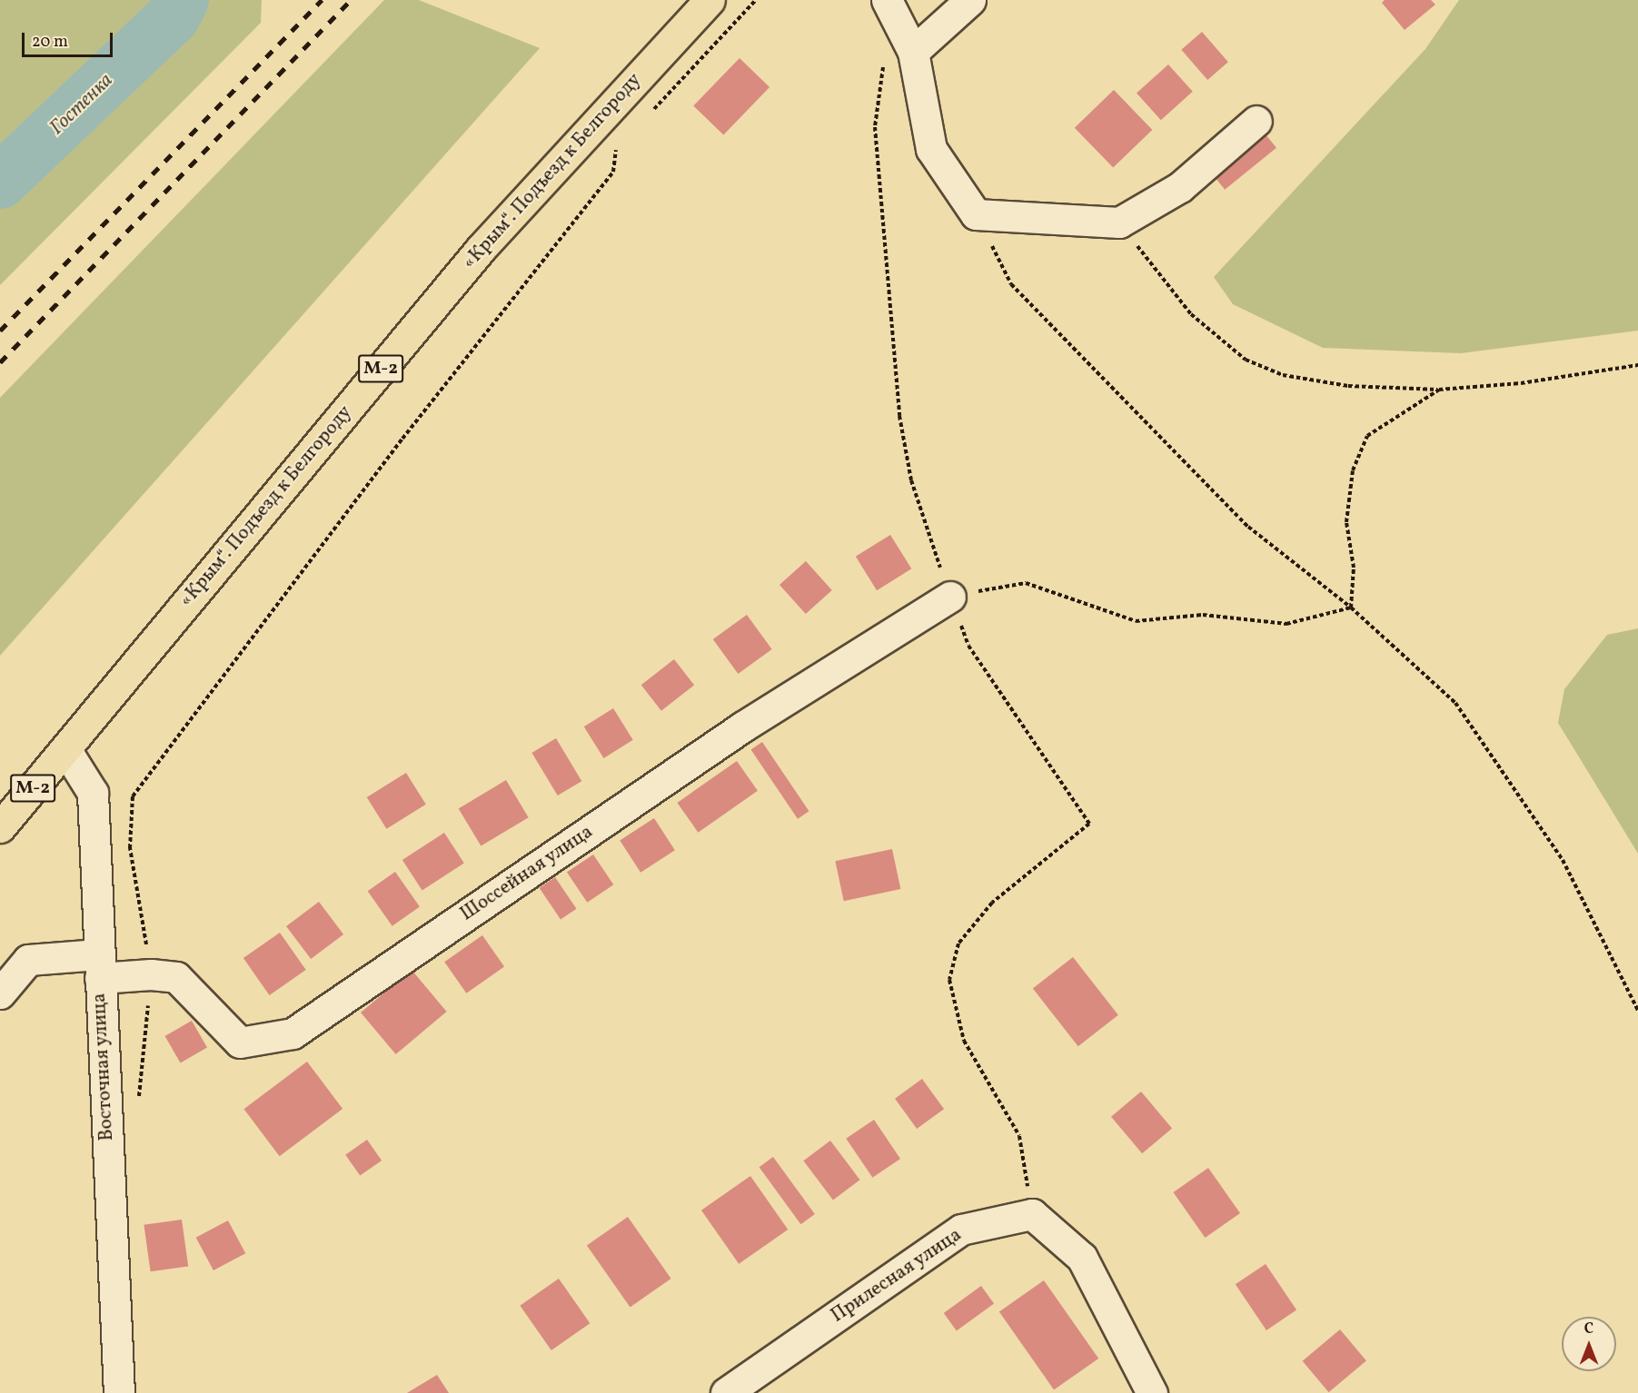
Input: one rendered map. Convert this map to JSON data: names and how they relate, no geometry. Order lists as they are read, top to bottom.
{
  "streets": {
    "main road": ["«Крым“. Подъезд к Белгороду", "М-2"],
    "street": ["Шоссейная улица", "Восточная улица", "Прилесная улица"]
  },
  "crossings": [
    ["«Крым“. Подъезд к Белгороду", "М-2"],
    ["«Крым“. Подъезд к Белгороду", "Восточная улица"],
    ["М-2", "Восточная улица"],
    ["Шоссейная улица", "Восточная улица"]
  ],
  "water": ["Гостенка"],
  "scale_bar": "20 m",
  "north": "top"
}
